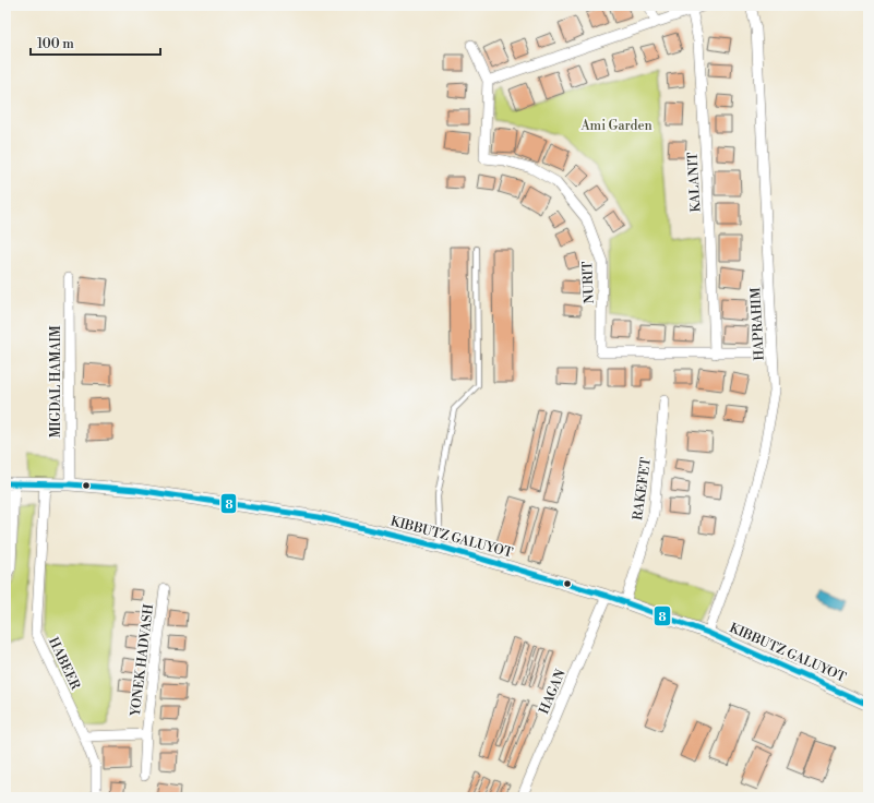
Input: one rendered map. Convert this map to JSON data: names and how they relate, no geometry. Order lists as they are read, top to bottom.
{
  "streets": {
    "street": [
      "KALANIT",
      "NURIT",
      "HAPRAHIM",
      "MIGDAL HAMAIM",
      "RAKEFET",
      "KIBBUTZ GALUYOT",
      "YONEK HADVASH",
      "HABEER",
      "HAGAN"
    ]
  },
  "crossings": [
    ["KALANIT", "NURIT"],
    ["NURIT", "HAPRAHIM"],
    ["HAPRAHIM", "KIBBUTZ GALUYOT"],
    ["MIGDAL HAMAIM", "KIBBUTZ GALUYOT"],
    ["RAKEFET", "KIBBUTZ GALUYOT"],
    ["KIBBUTZ GALUYOT", "HABEER"],
    ["KIBBUTZ GALUYOT", "HAGAN"],
    ["YONEK HADVASH", "HABEER"]
  ],
  "parks": ["Ami Garden"],
  "lines": ["transit line 8"],
  "scale_bar": "100 m"
}
